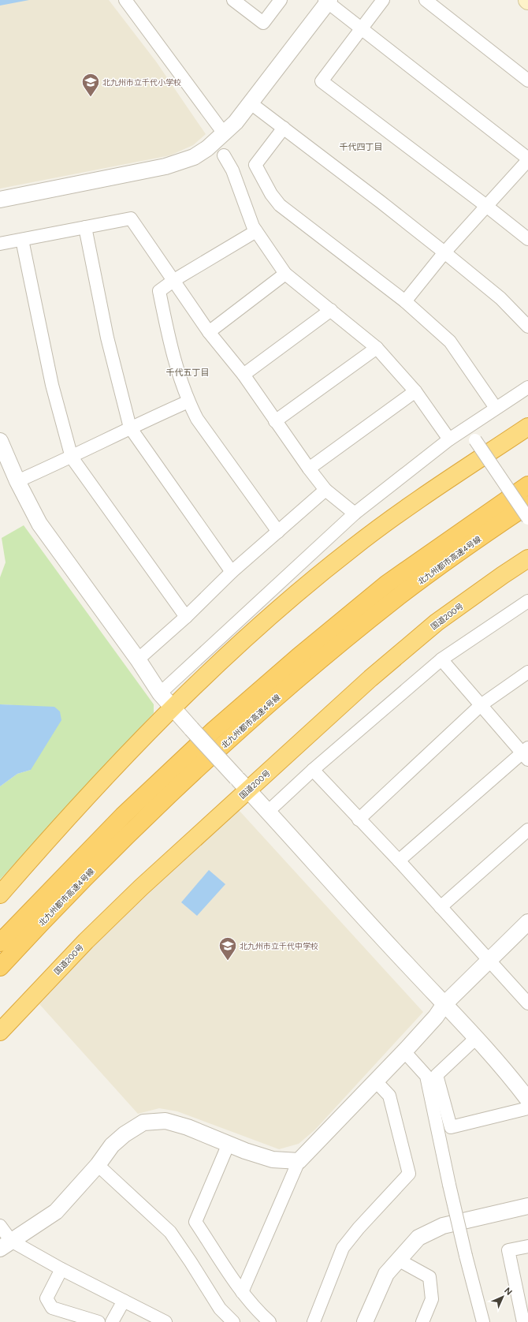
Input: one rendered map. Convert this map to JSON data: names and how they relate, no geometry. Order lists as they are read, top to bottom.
{
  "streets": {
    "highway": ["北九州都市高速4号線", "国道200号"]
  },
  "districts": ["千代四丁目", "千代五丁目"],
  "places": {
    "school or university": ["北九州市立千代小学校", "北九州市立千代中学校"]
  },
  "north": "top right"
}
